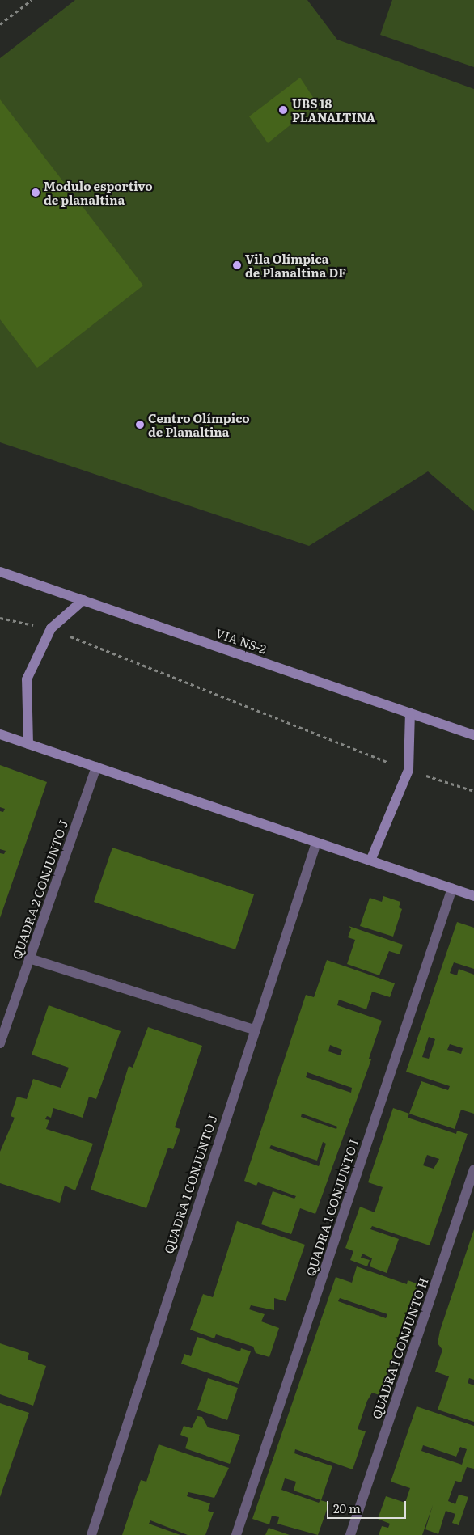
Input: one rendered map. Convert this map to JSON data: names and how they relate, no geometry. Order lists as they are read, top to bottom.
{
  "streets": {
    "street": [
      "VIA NS-2",
      "QUADRA 2 CONJUNTO J",
      "QUADRA 1 CONJUNTO J",
      "QUADRA 1 CONJUNTO I",
      "QUADRA 1 CONJUNTO H"
    ]
  },
  "places": [
    "UBS 18 PLANALTINA",
    "Modulo esportivo de planaltina",
    "Vila Olímpica de Planaltina DF",
    "Centro Olímpico de Planaltina"
  ],
  "scale_bar": "20 m"
}
